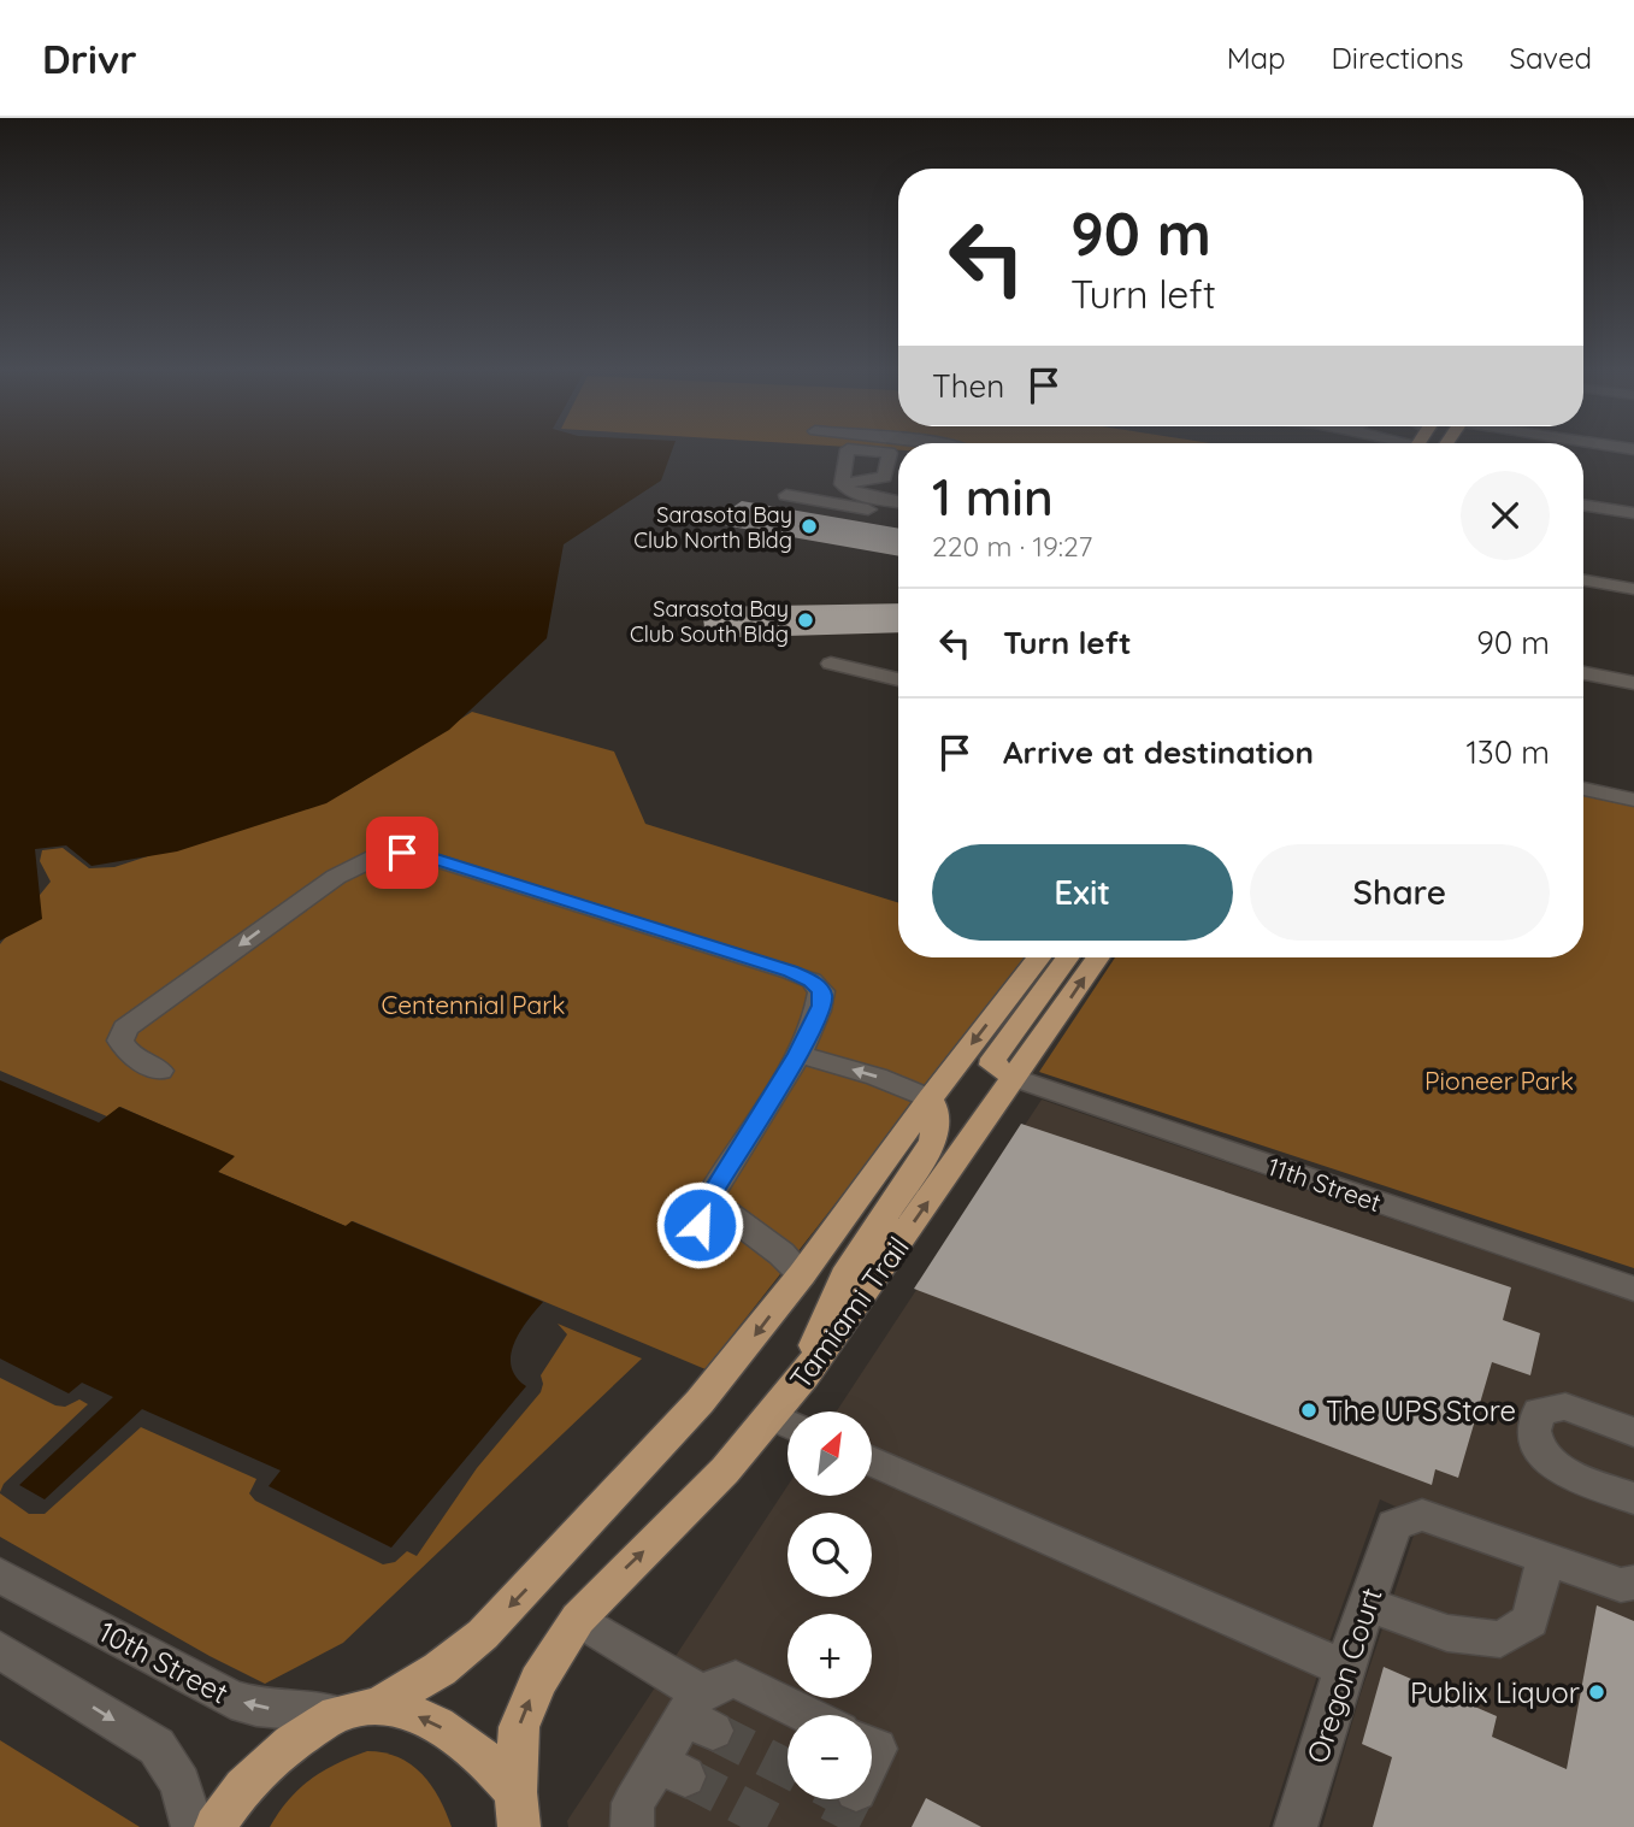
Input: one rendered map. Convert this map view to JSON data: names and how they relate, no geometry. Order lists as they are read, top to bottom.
{
  "streets": {
    "main road": ["Tamiami Trail"],
    "street": ["11th Street", "10th Street", "Oregon Court"]
  },
  "crossings": [
    ["11th Street", "Tamiami Trail"],
    ["Tamiami Trail", "10th Street"]
  ],
  "one_way": ["10th Street"],
  "parks": ["Centennial Park", "Pioneer Park"],
  "places": [
    "Sarasota Bay Club North Bldg",
    "Sarasota Bay Club South Bldg",
    "The UPS Store",
    "Publix Liquor"
  ],
  "north": "top right",
  "page": {
    "header": "Drivr",
    "nav": ["Map", "Directions", "Saved"],
    "turn": ["90 m", "Turn left"],
    "then": "Then",
    "heading": ["1 min", "220 m · 19:27"],
    "list": [
      {
        "name": "Turn left",
        "value": "90 m"
      },
      {
        "name": "Arrive at destination",
        "value": "130 m"
      }
    ],
    "buttons": ["Exit", "Share"],
    "map_buttons": ["+", "−"]
  }
}
